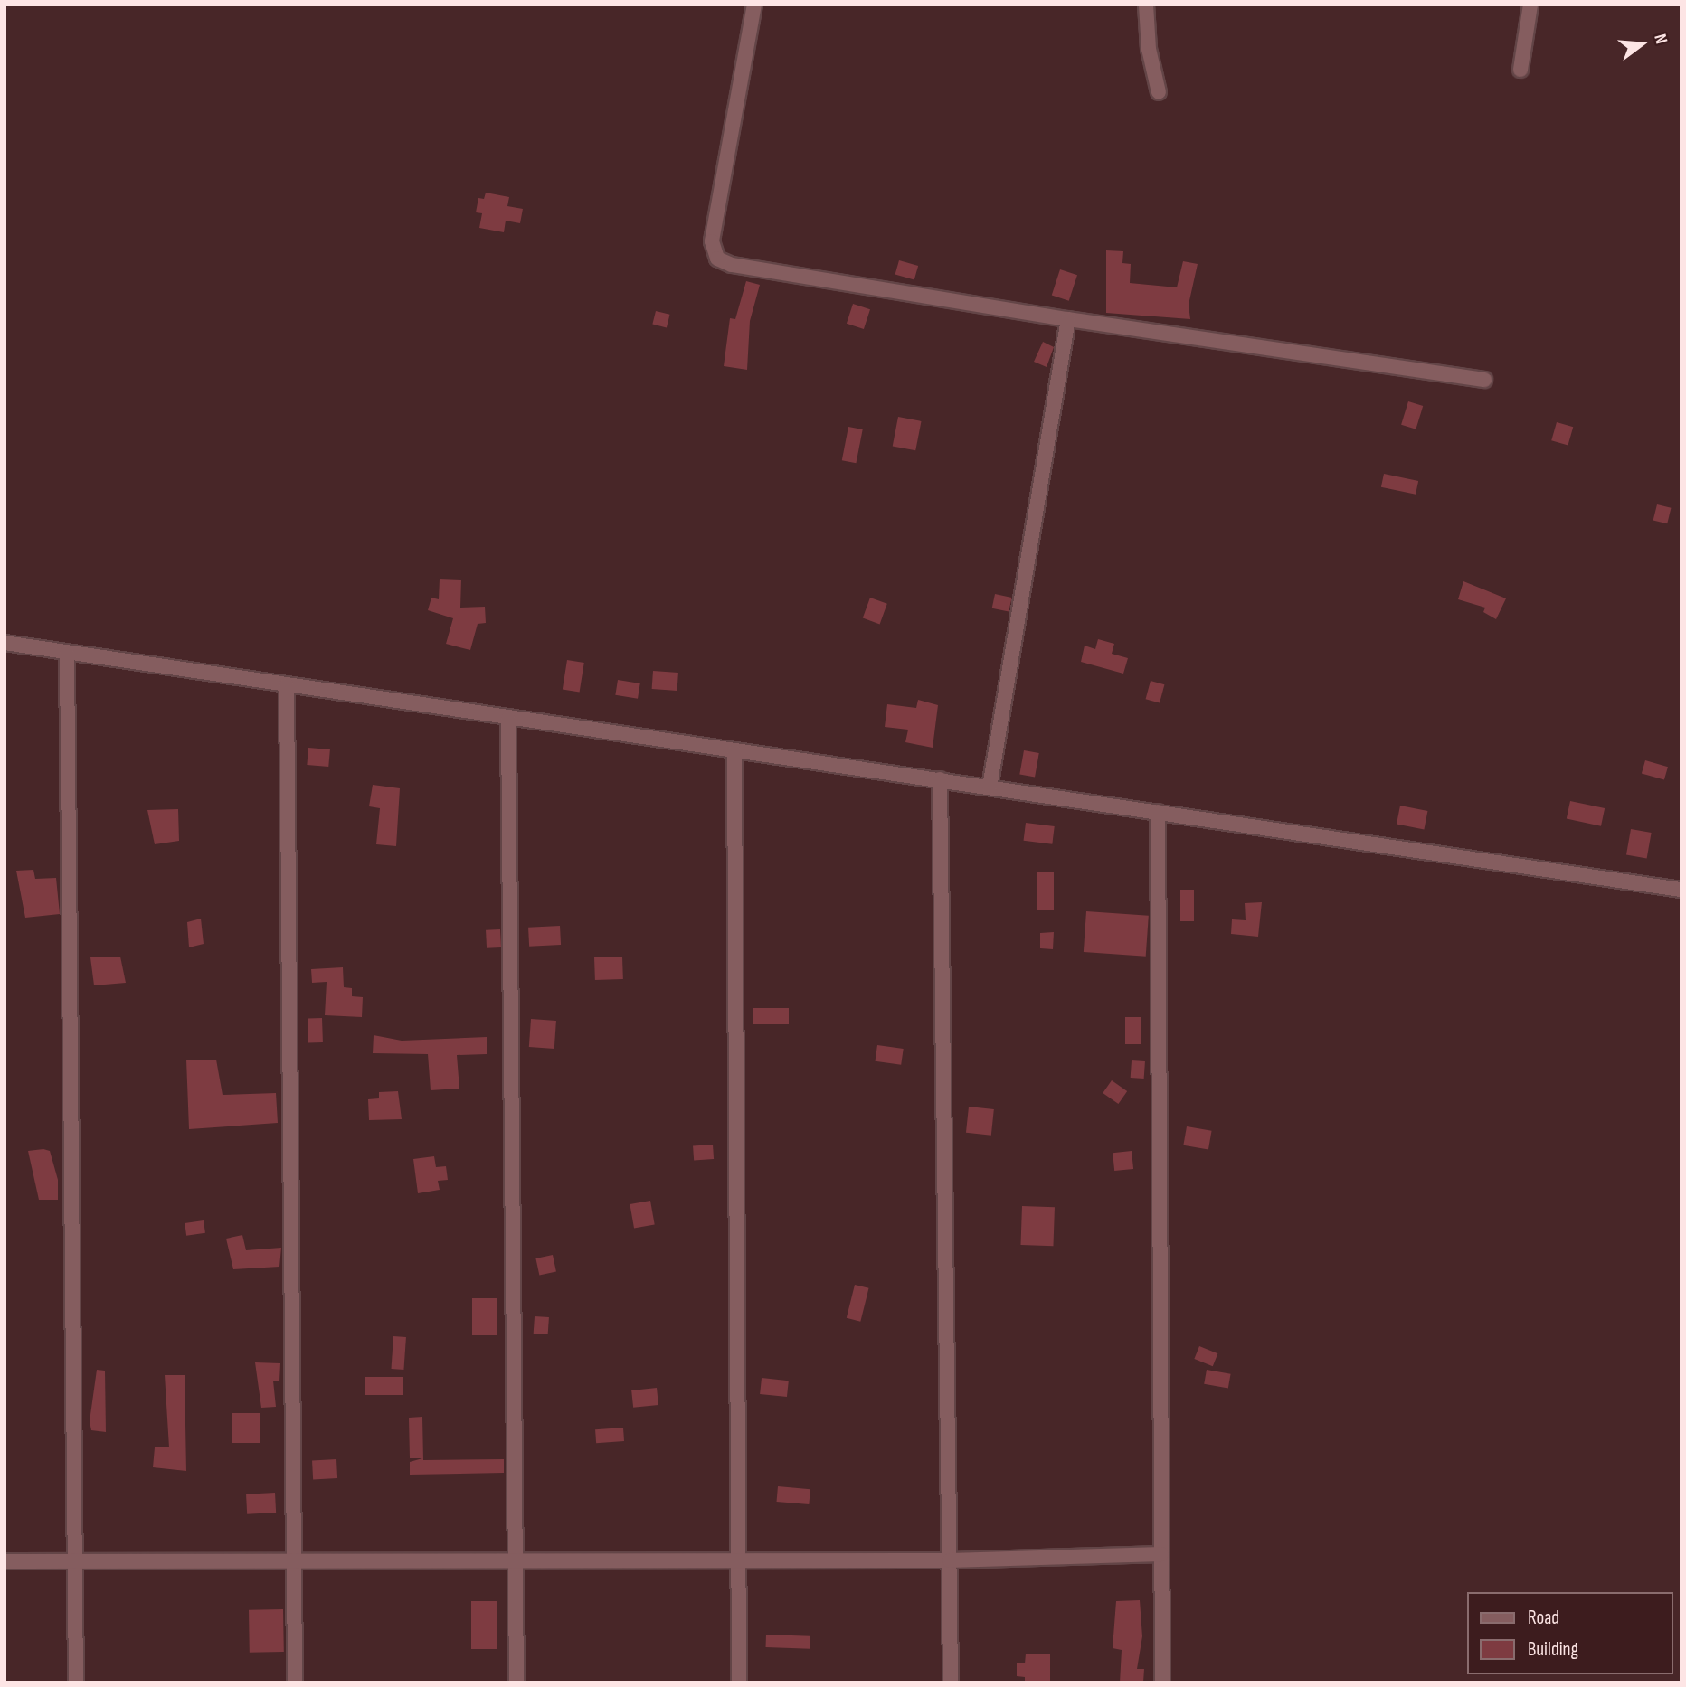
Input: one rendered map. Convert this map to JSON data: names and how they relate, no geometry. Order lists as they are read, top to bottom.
{
  "legend": ["Road", "Building"],
  "north": "right"
}
